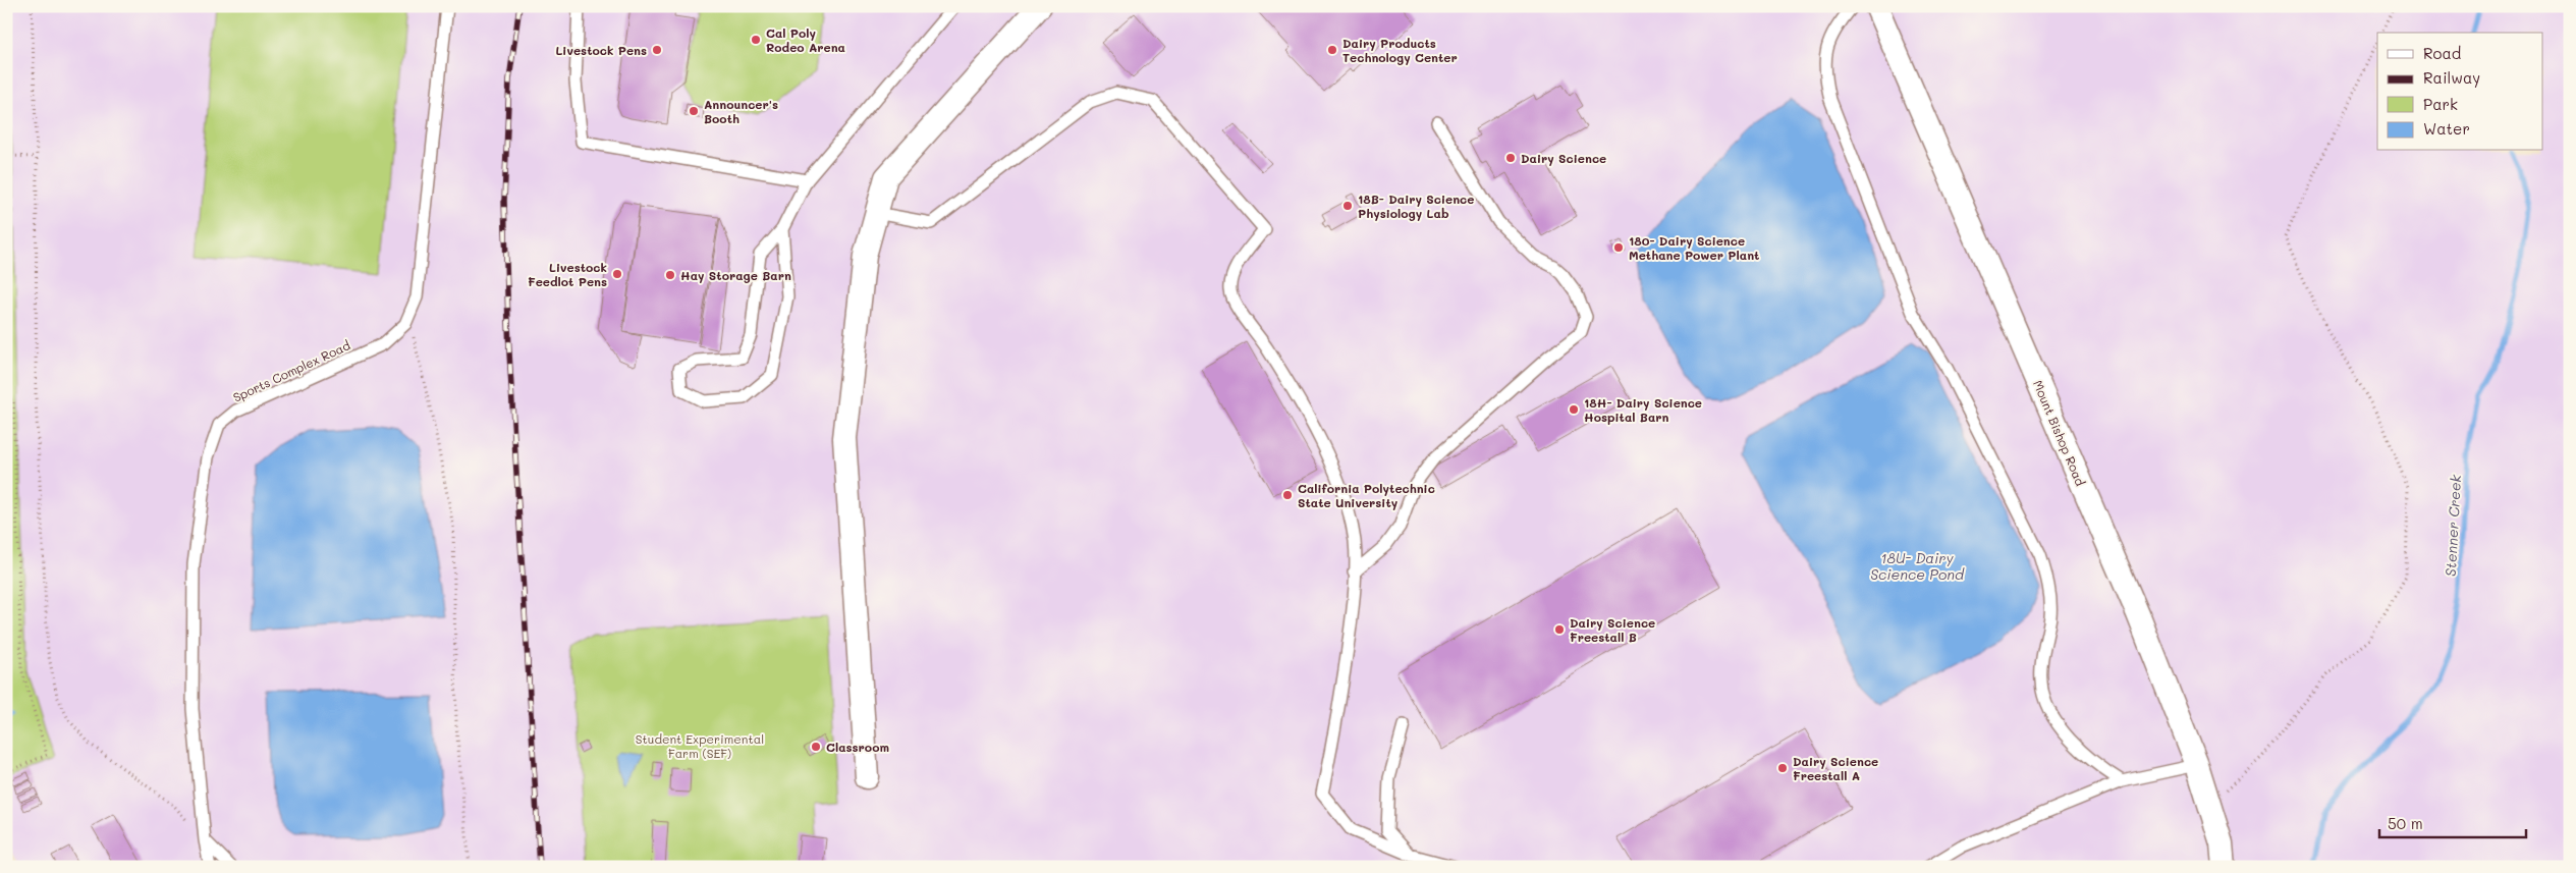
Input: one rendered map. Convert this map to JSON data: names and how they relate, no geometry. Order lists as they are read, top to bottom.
{
  "streets": {
    "street": ["Mount Bishop Road"],
    "lane": ["Sports Complex Road"]
  },
  "water": ["Stenner Creek", "18U- Dairy Science Pond"],
  "parks": ["Student Experimental Farm (SEF)"],
  "places": [
    "Cal Poly Rodeo Arena",
    "Livestock Pens",
    "Dairy Products Technology Center",
    "Announcer's Booth",
    "Dairy Science",
    "18B- Dairy Science Physiology Lab",
    "180- Dairy Science Methane Power Plant",
    "Livestock Feedlot Pens",
    "Hay Storage Barn",
    "18H- Dairy Science Hospital Barn",
    "California Polytechnic State University",
    "Dairy Science Freestall B",
    "Classroom",
    "Dairy Science Freestall A"
  ],
  "legend": [
    "Road",
    "Railway",
    "Park",
    "Water"
  ],
  "scale_bar": "50 m"
}
